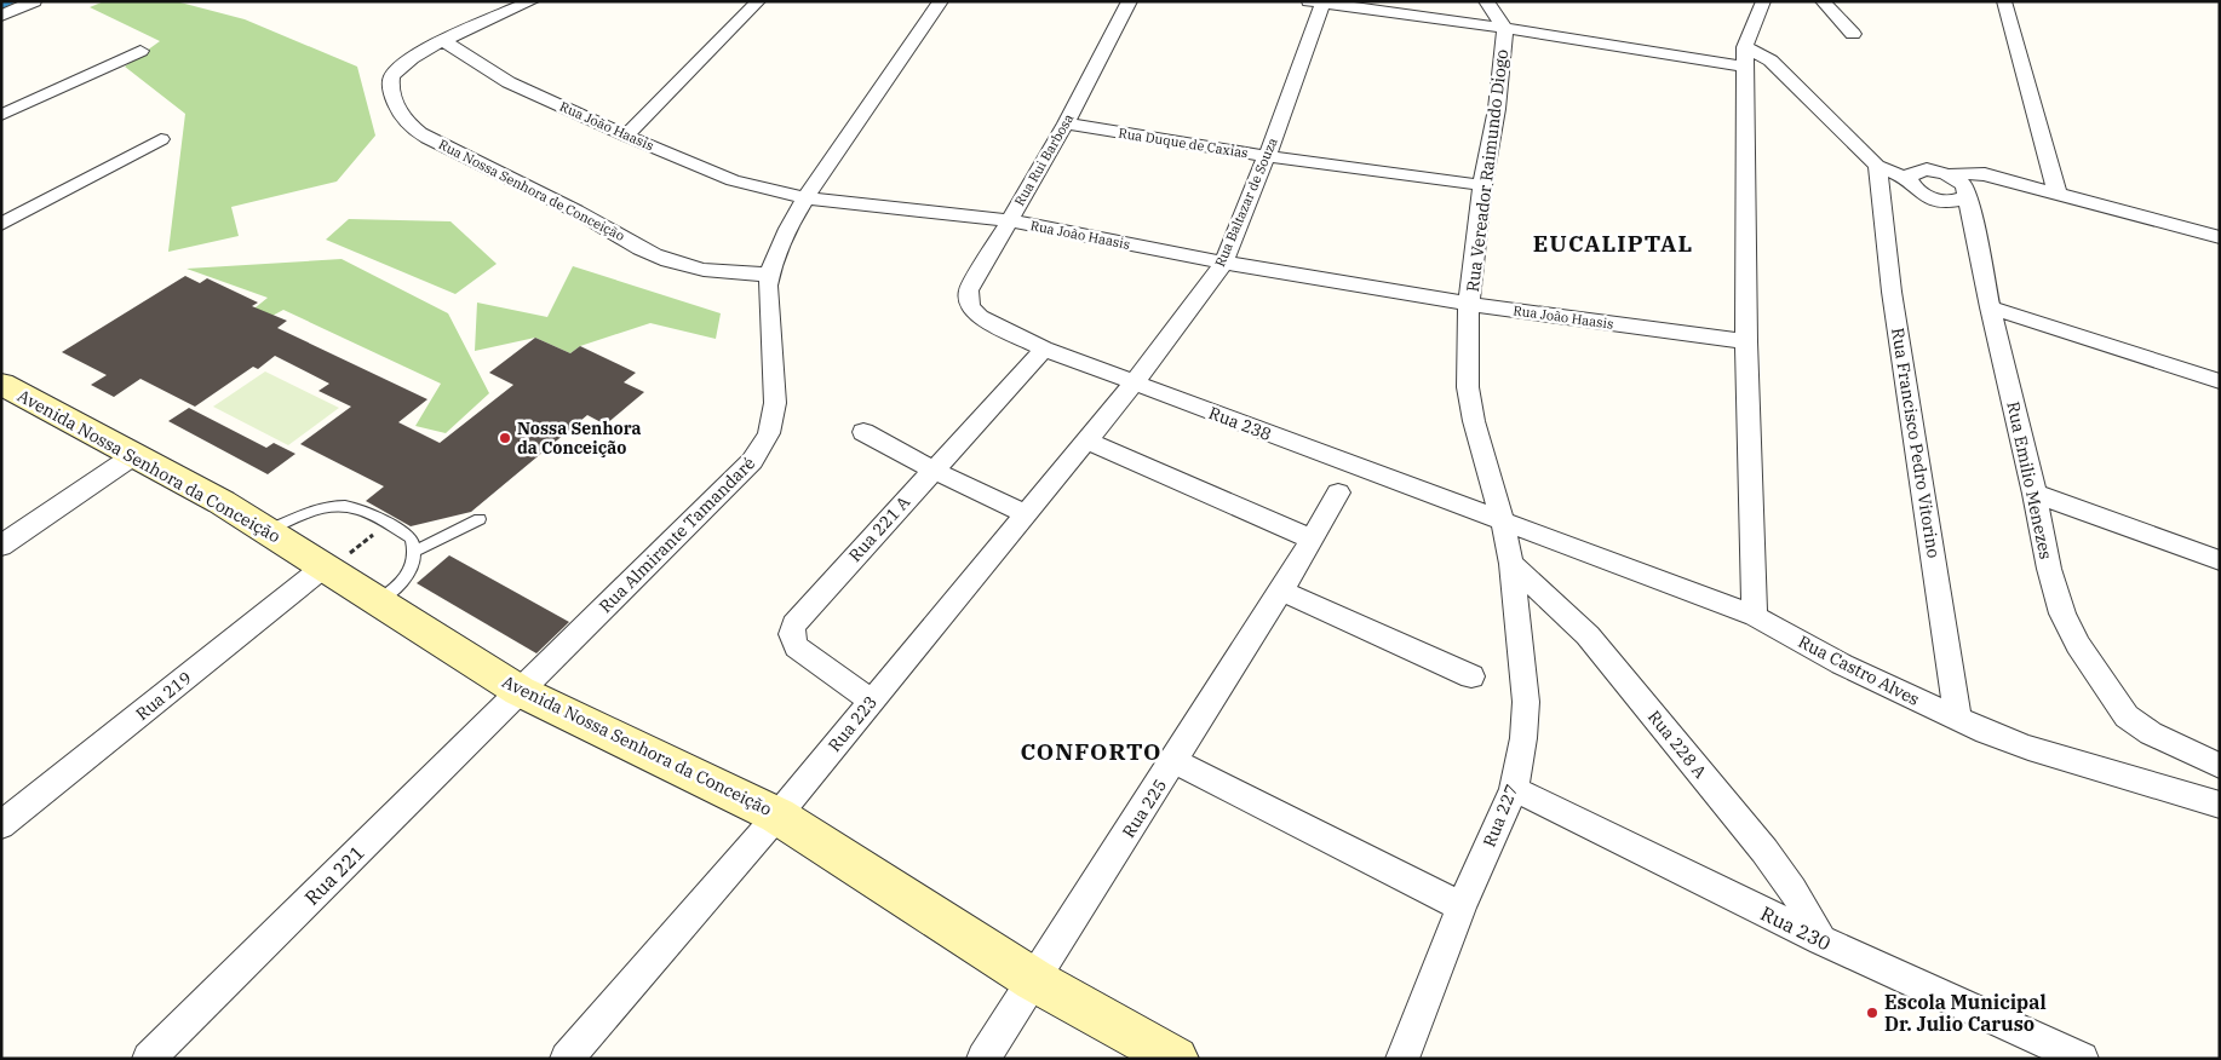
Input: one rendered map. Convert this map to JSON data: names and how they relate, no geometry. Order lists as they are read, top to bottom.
{
  "streets": {
    "street": [
      "Rua João Haasis",
      "Rua Duque de Caxias",
      "Rua Rui Barbosa",
      "Rua Vereador Raimundo Diogo",
      "Rua Nossa Senhora de Conceição",
      "Rua Baltazar de Souza",
      "Rua 238",
      "Rua Francisco Pedro Vitorino",
      "Avenida Nossa Senhora da Conceição",
      "Rua Emilio Menezes",
      "Rua 221 A",
      "Rua Almirante Tamandaré",
      "Rua Castro Alves",
      "Rua 219",
      "Rua 223",
      "Rua 228 A",
      "Rua 225",
      "Rua 227",
      "Rua 221",
      "Rua 230"
    ]
  },
  "crossings": [
    ["Rua João Haasis", "Rua Rui Barbosa"],
    ["Rua João Haasis", "Rua Vereador Raimundo Diogo"],
    ["Rua João Haasis", "Rua Nossa Senhora de Conceição"],
    ["Rua João Haasis", "Rua Baltazar de Souza"],
    ["Rua João Haasis", "Rua Almirante Tamandaré"],
    ["Rua Duque de Caxias", "Rua Rui Barbosa"],
    ["Rua Duque de Caxias", "Rua Vereador Raimundo Diogo"],
    ["Rua Duque de Caxias", "Rua Baltazar de Souza"],
    ["Rua Rui Barbosa", "Rua 238"],
    ["Rua Vereador Raimundo Diogo", "Rua 238"],
    ["Rua Vereador Raimundo Diogo", "Rua Castro Alves"],
    ["Rua Vereador Raimundo Diogo", "Rua 227"],
    ["Rua Nossa Senhora de Conceição", "Rua Almirante Tamandaré"],
    ["Rua Baltazar de Souza", "Rua 238"],
    ["Rua Baltazar de Souza", "Rua 223"],
    ["Rua 238", "Rua 221 A"],
    ["Rua 238", "Rua Castro Alves"],
    ["Rua 238", "Rua 223"],
    ["Rua 238", "Rua 227"],
    ["Rua Francisco Pedro Vitorino", "Rua Castro Alves"],
    ["Avenida Nossa Senhora da Conceição", "Rua Almirante Tamandaré"],
    ["Avenida Nossa Senhora da Conceição", "Rua 219"],
    ["Avenida Nossa Senhora da Conceição", "Rua 223"],
    ["Avenida Nossa Senhora da Conceição", "Rua 225"],
    ["Avenida Nossa Senhora da Conceição", "Rua 221"],
    ["Rua 221 A", "Rua 223"],
    ["Rua Almirante Tamandaré", "Rua 221"],
    ["Rua Castro Alves", "Rua 227"],
    ["Rua 228 A", "Rua 227"],
    ["Rua 228 A", "Rua 230"],
    ["Rua 227", "Rua 230"]
  ],
  "districts": ["EUCALIPTAL", "CONFORTO"],
  "places": ["Nossa Senhora da Conceição", "Escola Municipal Dr. Julio Caruso"]
}
